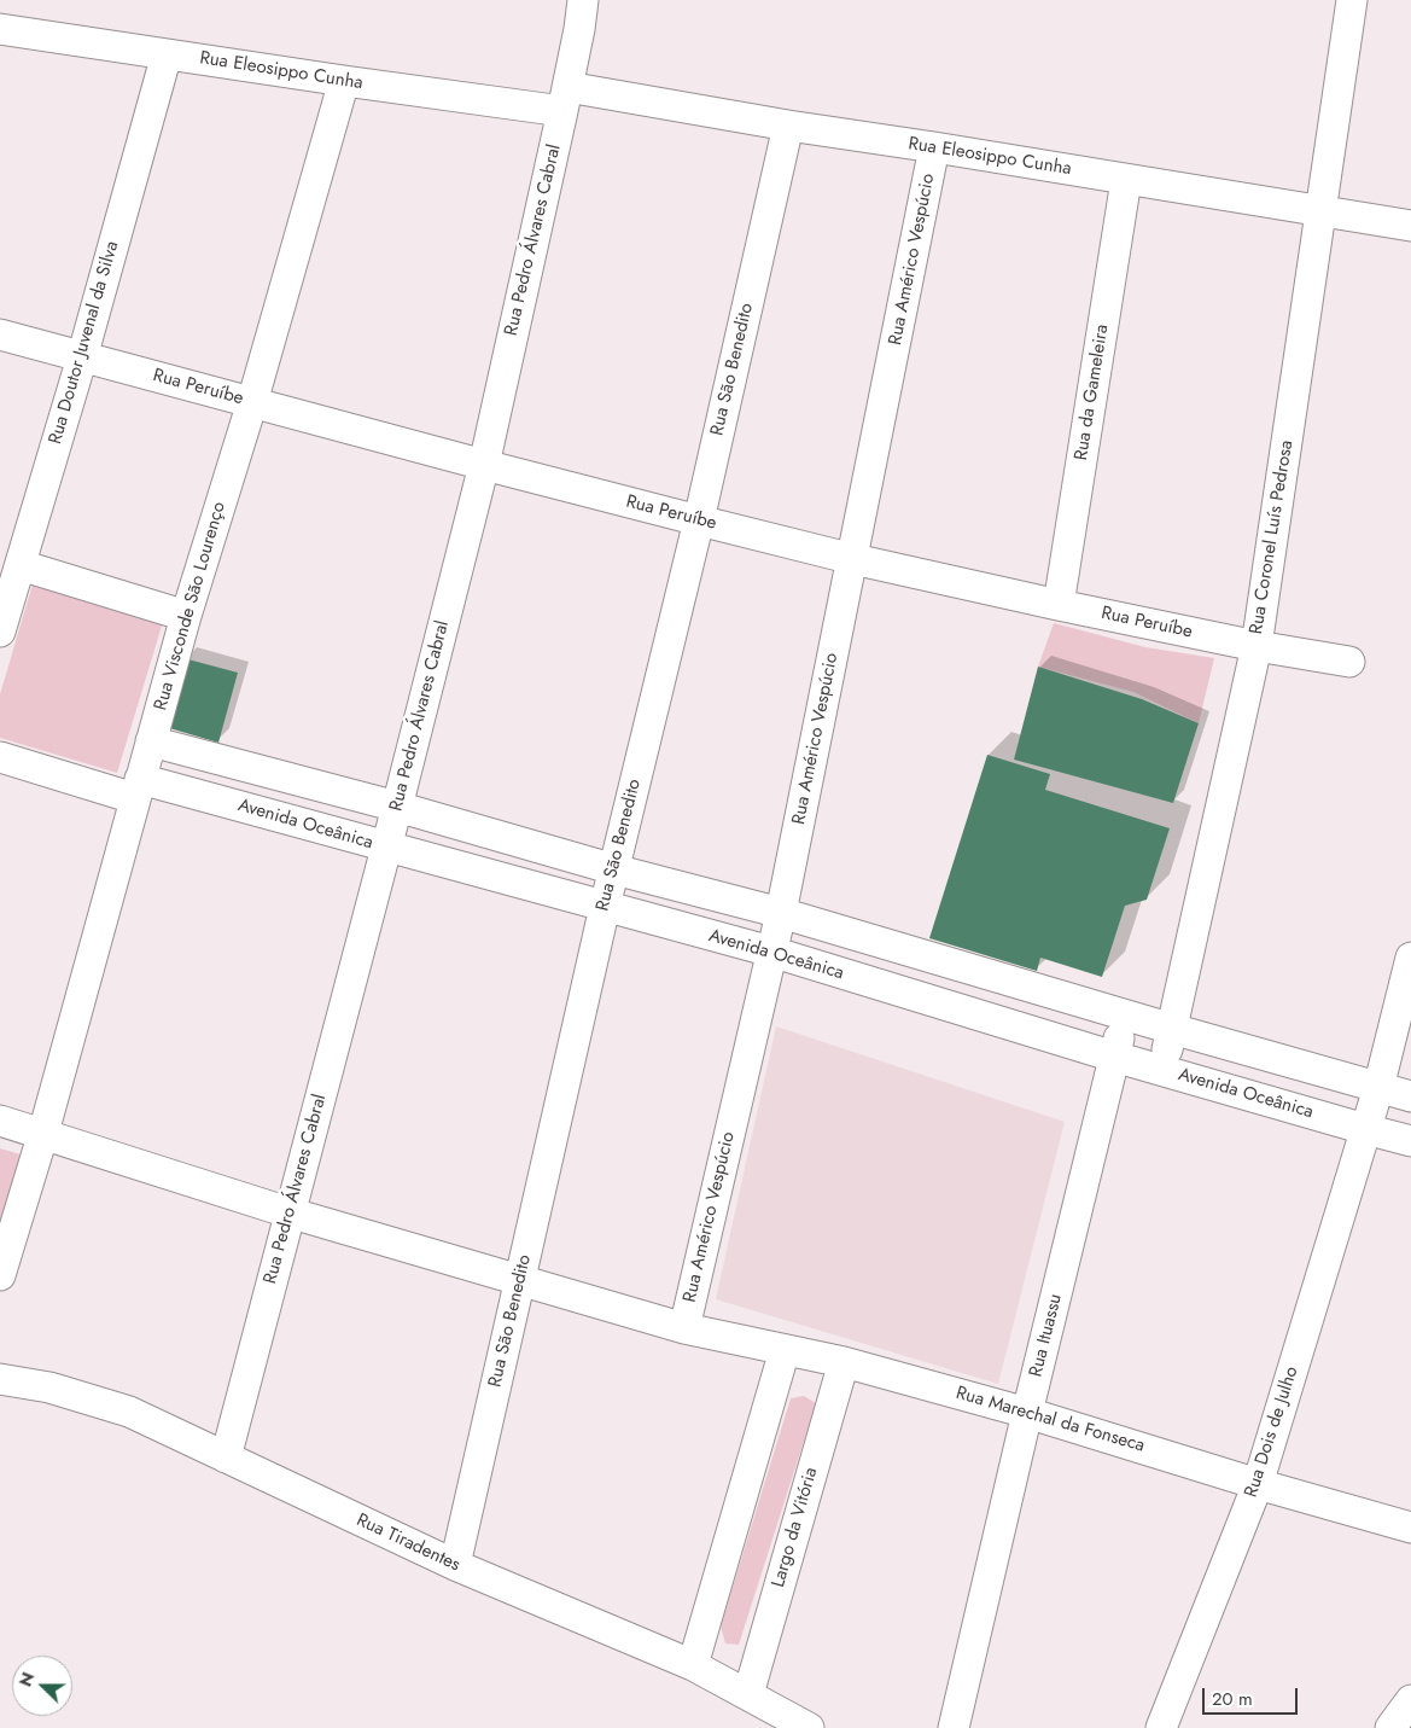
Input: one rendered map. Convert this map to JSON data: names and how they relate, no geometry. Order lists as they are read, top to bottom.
{
  "streets": {
    "street": [
      "Rua Eleosippo Cunha",
      "Rua Pedro Álvares Cabral",
      "Rua Américo Vespúcio",
      "Rua Doutor Juvenal da Silva",
      "Rua São Benedito",
      "Rua Peruíbe",
      "Rua da Gameleira",
      "Rua Coronel Luís Pedrosa",
      "Rua Visconde São Lourenço",
      "Avenida Oceânica",
      "Rua Ituassu",
      "Rua Marechal da Fonseca",
      "Rua Dois de Julho",
      "Largo da Vitória",
      "Rua Tiradentes"
    ]
  },
  "crossings": [
    ["Rua Eleosippo Cunha", "Rua Pedro Álvares Cabral"],
    ["Rua Eleosippo Cunha", "Rua Américo Vespúcio"],
    ["Rua Eleosippo Cunha", "Rua Doutor Juvenal da Silva"],
    ["Rua Eleosippo Cunha", "Rua São Benedito"],
    ["Rua Eleosippo Cunha", "Rua da Gameleira"],
    ["Rua Eleosippo Cunha", "Rua Coronel Luís Pedrosa"],
    ["Rua Eleosippo Cunha", "Rua Visconde São Lourenço"],
    ["Rua Pedro Álvares Cabral", "Rua Peruíbe"],
    ["Rua Pedro Álvares Cabral", "Avenida Oceânica"],
    ["Rua Pedro Álvares Cabral", "Rua Marechal da Fonseca"],
    ["Rua Pedro Álvares Cabral", "Rua Tiradentes"],
    ["Rua Américo Vespúcio", "Rua Peruíbe"],
    ["Rua Américo Vespúcio", "Avenida Oceânica"],
    ["Rua Américo Vespúcio", "Rua Marechal da Fonseca"],
    ["Rua Doutor Juvenal da Silva", "Rua Peruíbe"],
    ["Rua São Benedito", "Rua Peruíbe"],
    ["Rua São Benedito", "Avenida Oceânica"],
    ["Rua São Benedito", "Rua Marechal da Fonseca"],
    ["Rua São Benedito", "Rua Tiradentes"],
    ["Rua Peruíbe", "Rua da Gameleira"],
    ["Rua Peruíbe", "Rua Coronel Luís Pedrosa"],
    ["Rua Peruíbe", "Rua Visconde São Lourenço"],
    ["Rua Coronel Luís Pedrosa", "Avenida Oceânica"],
    ["Rua Visconde São Lourenço", "Avenida Oceânica"],
    ["Rua Visconde São Lourenço", "Rua Marechal da Fonseca"],
    ["Avenida Oceânica", "Rua Ituassu"],
    ["Avenida Oceânica", "Rua Dois de Julho"],
    ["Rua Ituassu", "Rua Marechal da Fonseca"],
    ["Rua Marechal da Fonseca", "Rua Dois de Julho"],
    ["Rua Marechal da Fonseca", "Largo da Vitória"],
    ["Largo da Vitória", "Rua Tiradentes"]
  ],
  "scale_bar": "20 m",
  "north": "left"
}
